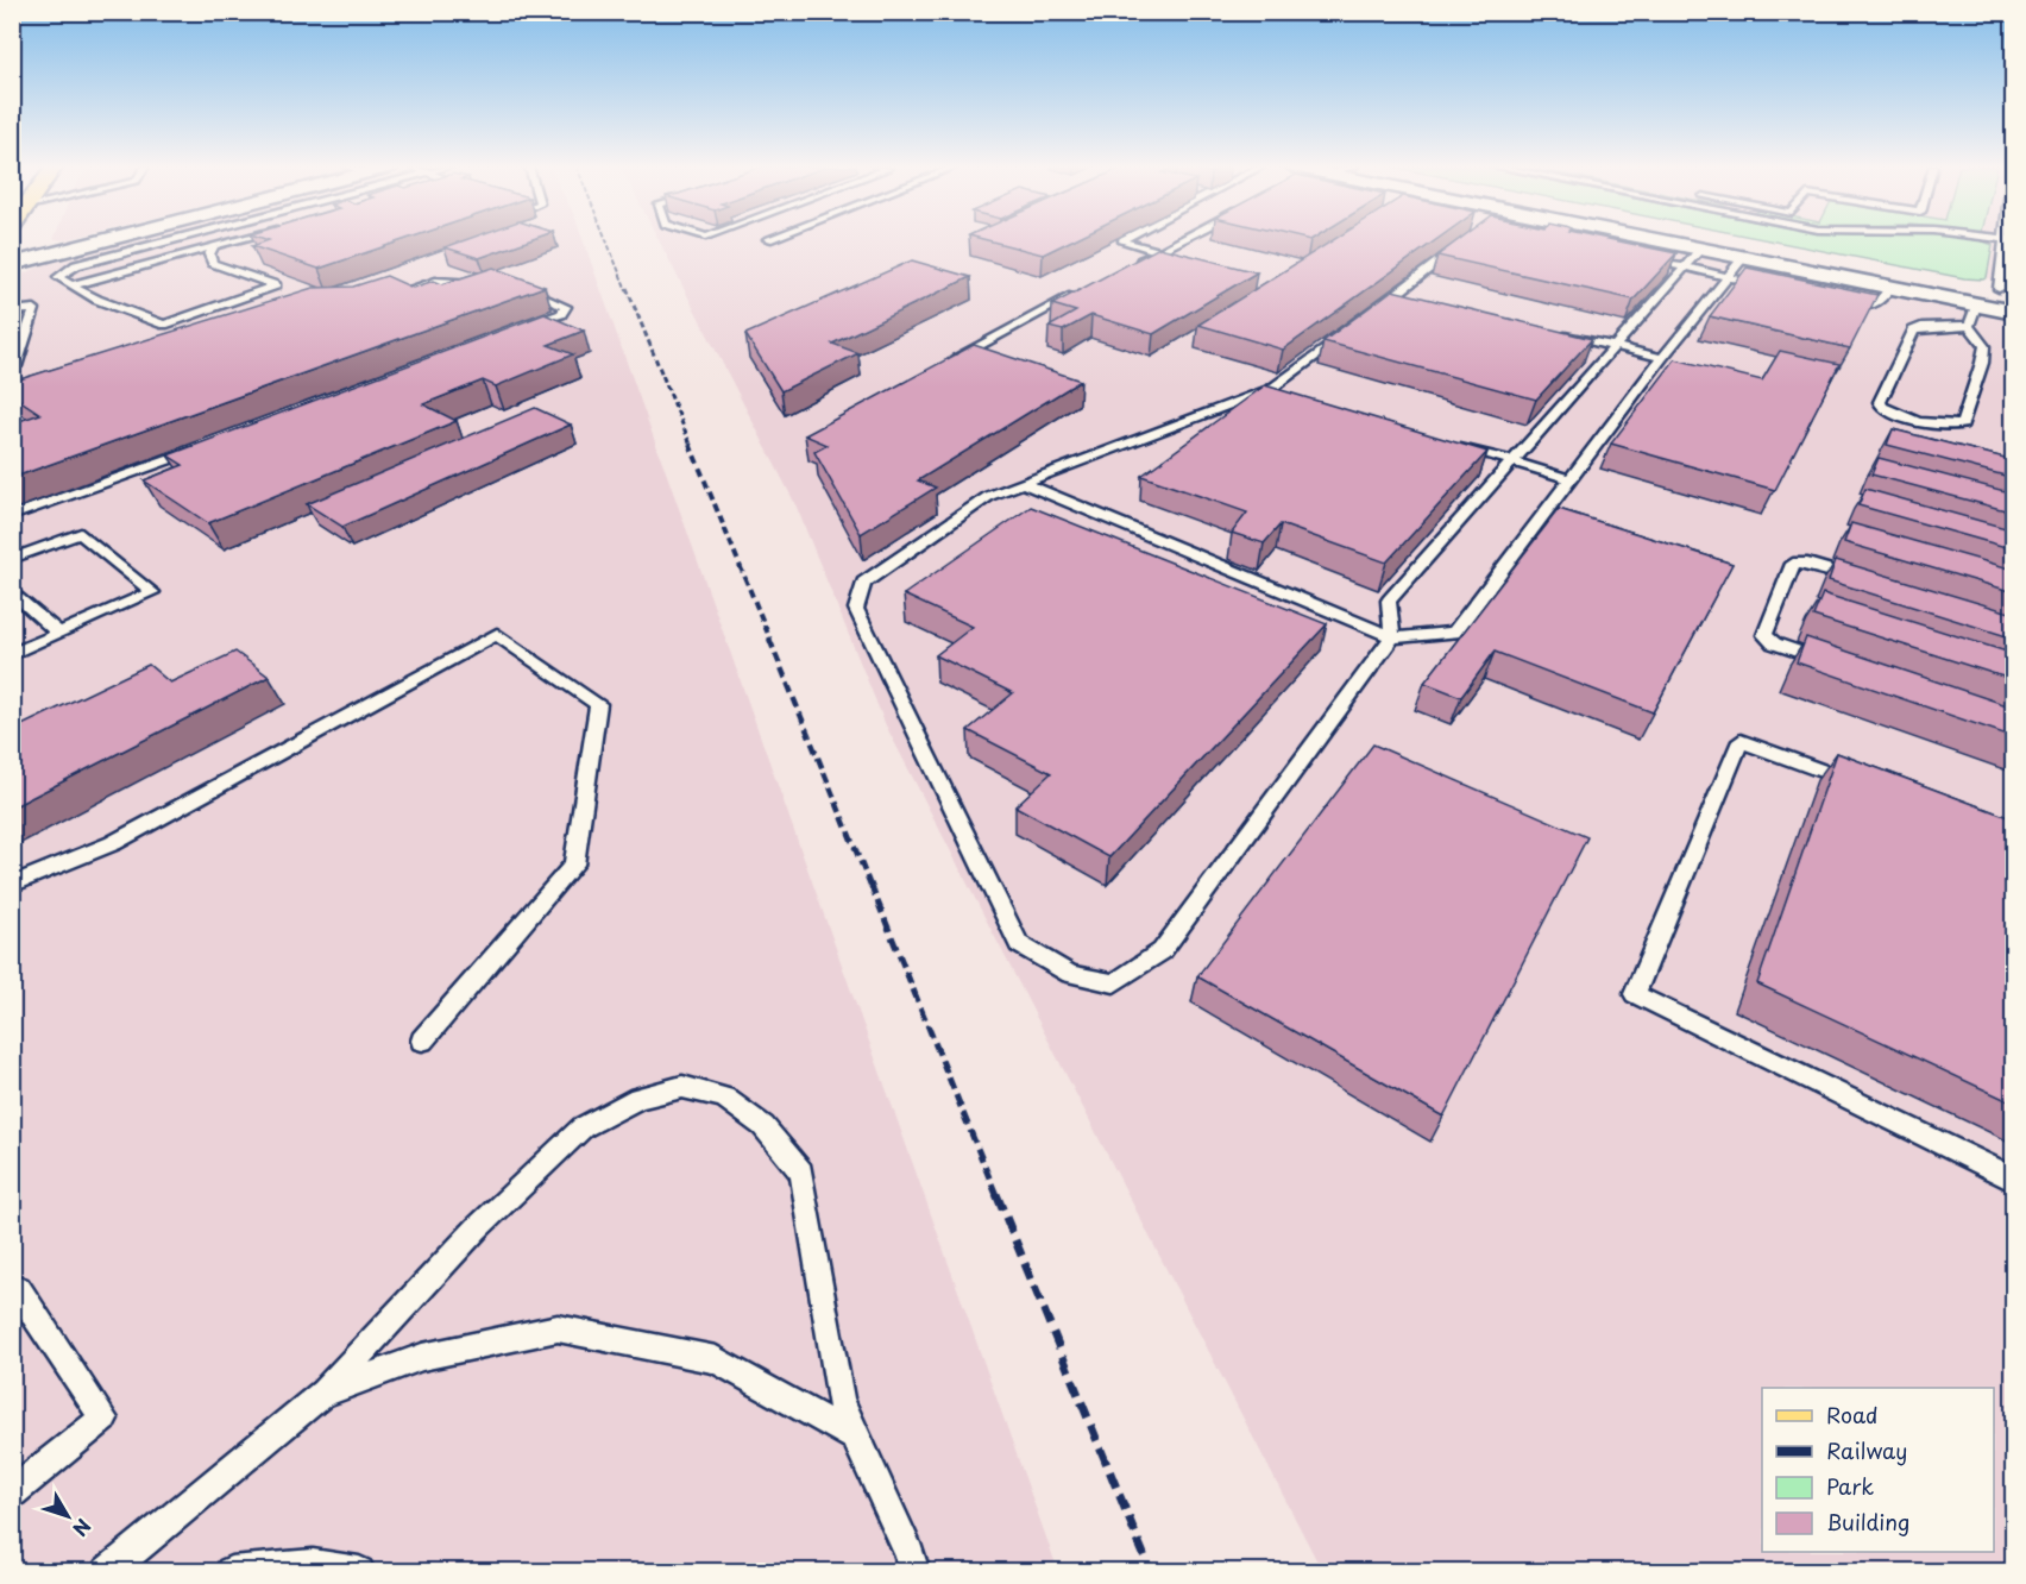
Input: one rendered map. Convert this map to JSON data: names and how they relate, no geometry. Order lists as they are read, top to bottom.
{
  "legend": [
    "Road",
    "Railway",
    "Park",
    "Building"
  ],
  "north": "bottom right"
}
